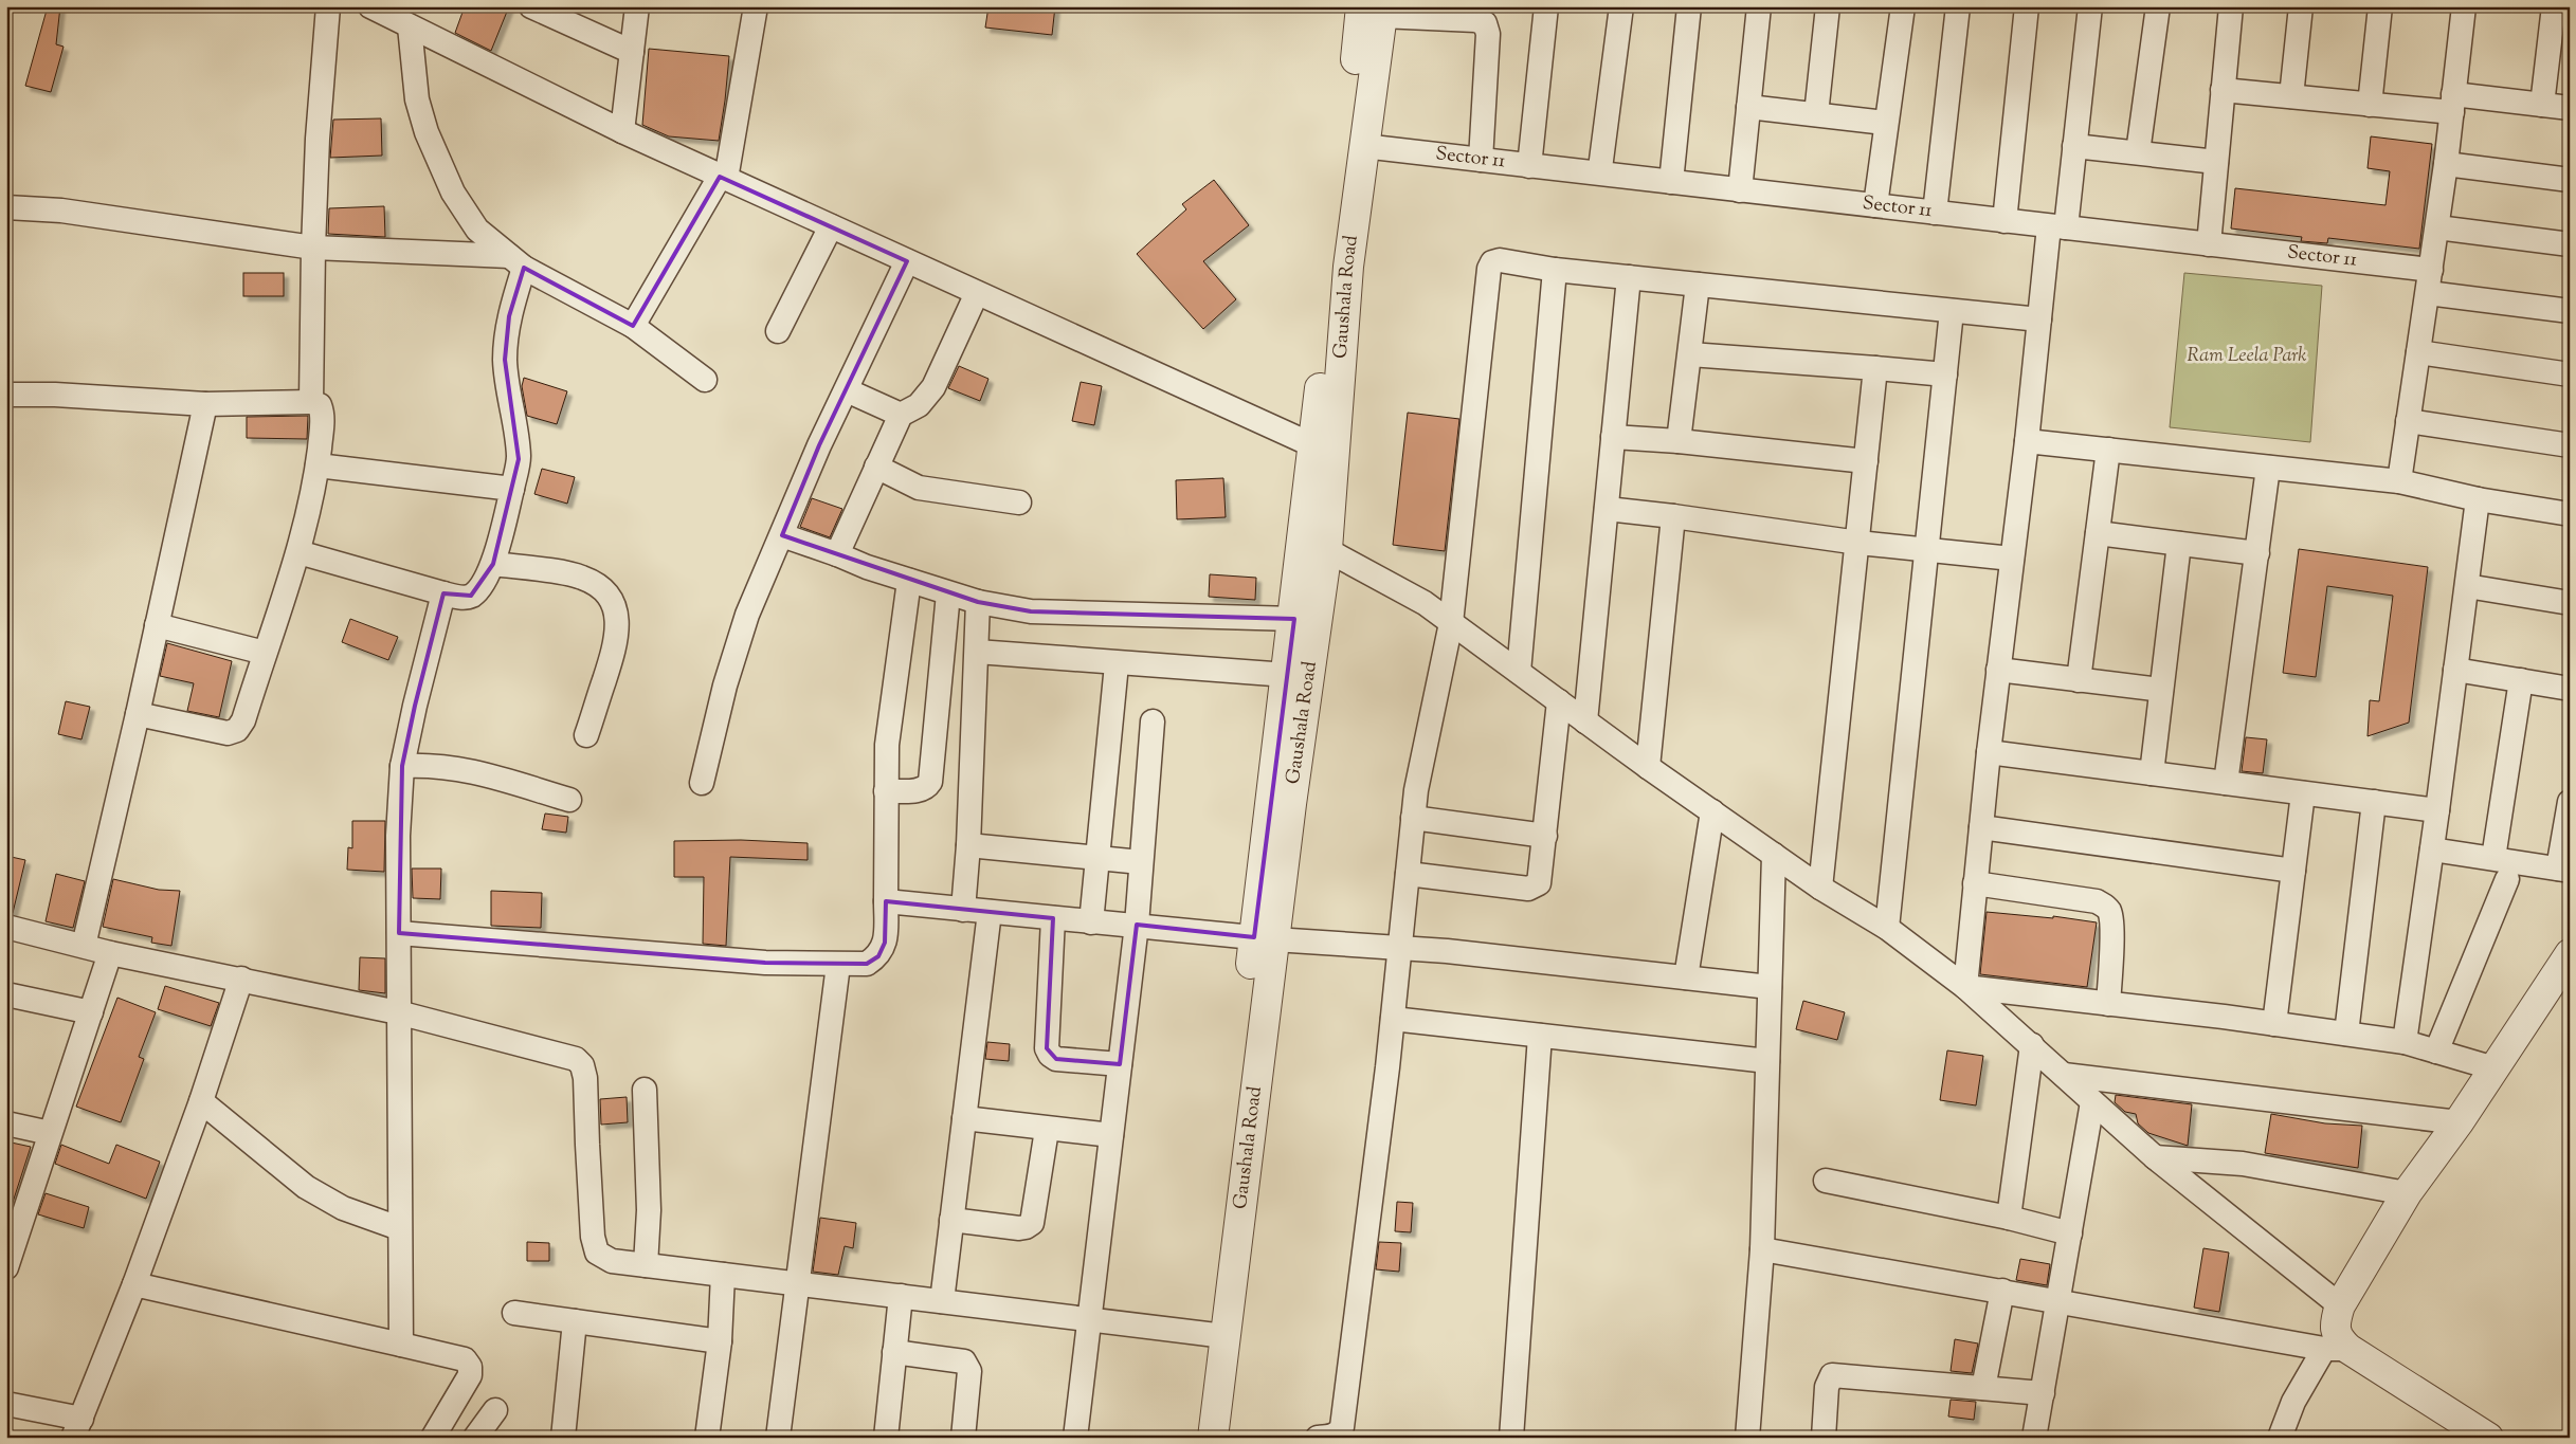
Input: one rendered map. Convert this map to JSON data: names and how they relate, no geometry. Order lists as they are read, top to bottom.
{
  "streets": {
    "street": ["Sector 11", "Gaushala Road"]
  },
  "crossings": [
    ["Sector 11", "Gaushala Road"]
  ],
  "parks": ["Ram Leela Park"]
}
